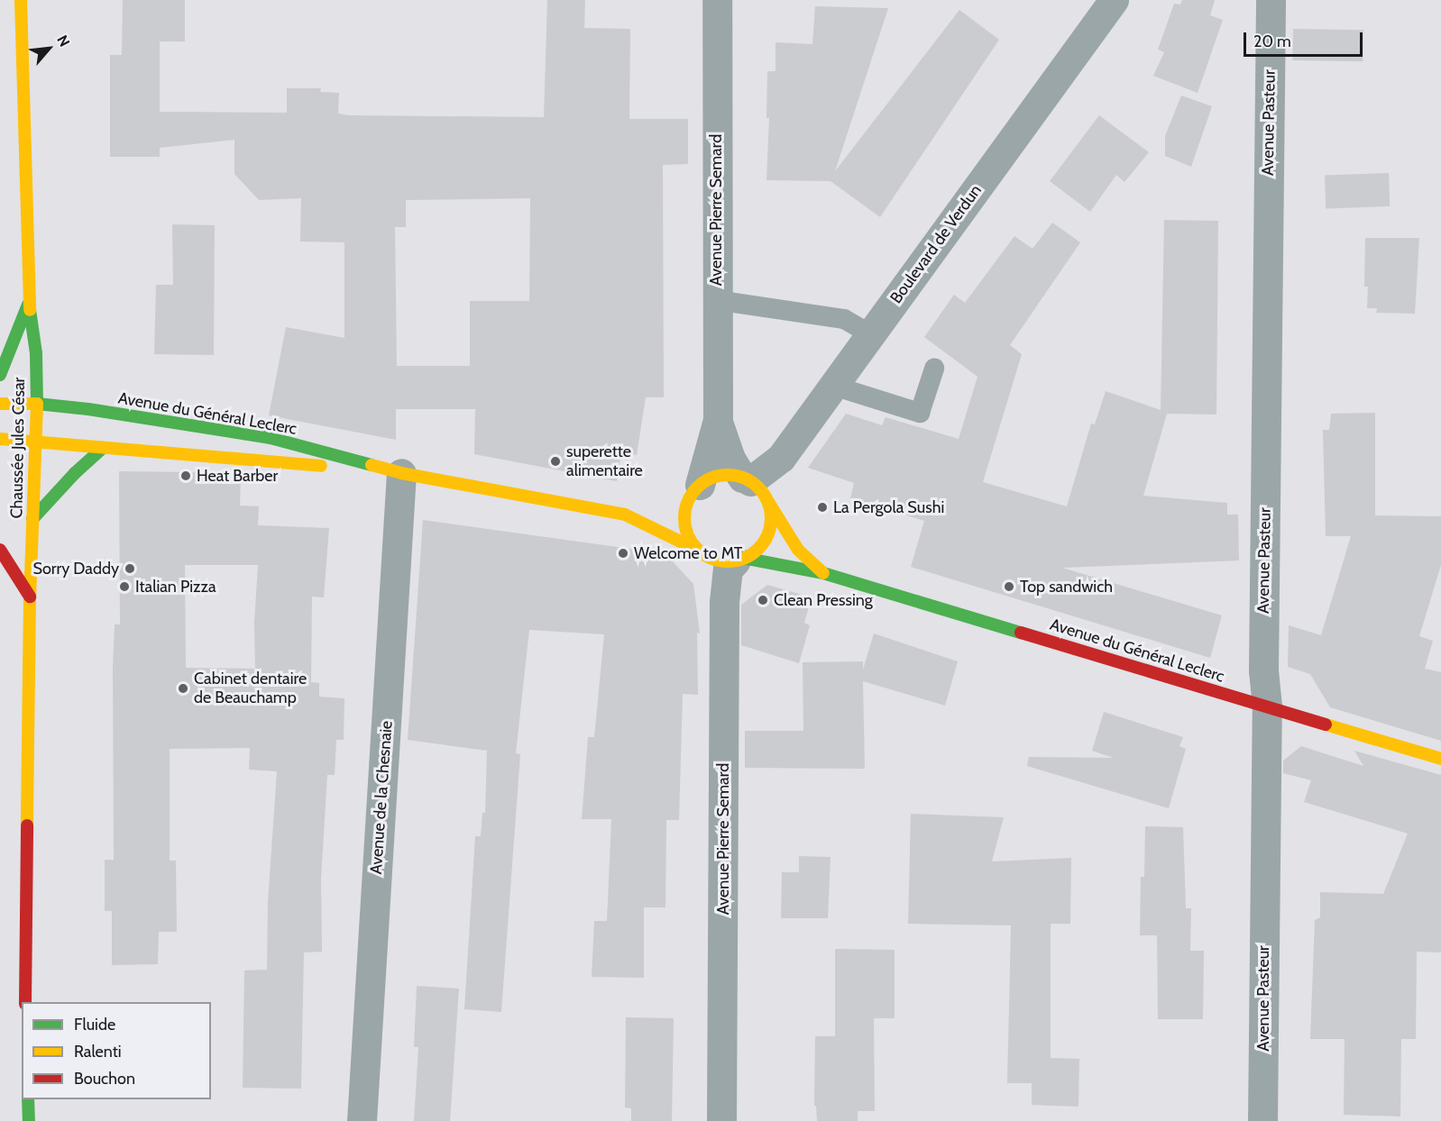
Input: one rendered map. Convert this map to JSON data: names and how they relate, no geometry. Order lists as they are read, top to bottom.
{
  "streets": {
    "main road": ["Avenue du Général Leclerc", "Chaussée Jules César"],
    "street": [
      "Avenue Pasteur",
      "Avenue Pierre Semard",
      "Boulevard de Verdun",
      "Avenue de la Chesnaie"
    ]
  },
  "crossings": [
    ["Avenue Pasteur", "Avenue du Général Leclerc"],
    ["Avenue Pierre Semard", "Boulevard de Verdun"],
    ["Avenue Pierre Semard", "Avenue du Général Leclerc"],
    ["Boulevard de Verdun", "Avenue du Général Leclerc"],
    ["Avenue du Général Leclerc", "Chaussée Jules César"],
    ["Avenue du Général Leclerc", "Avenue de la Chesnaie"]
  ],
  "places": [
    "superette alimentaire",
    "Heat Barber",
    "La Pergola Sushi",
    "Welcome to MT",
    "Sorry Daddy",
    "Italian Pizza",
    "Top sandwich",
    "Clean Pressing",
    "Cabinet dentaire de Beauchamp"
  ],
  "legend": ["Fluide", "Ralenti", "Bouchon"],
  "scale_bar": "20 m",
  "north": "top right"
}
